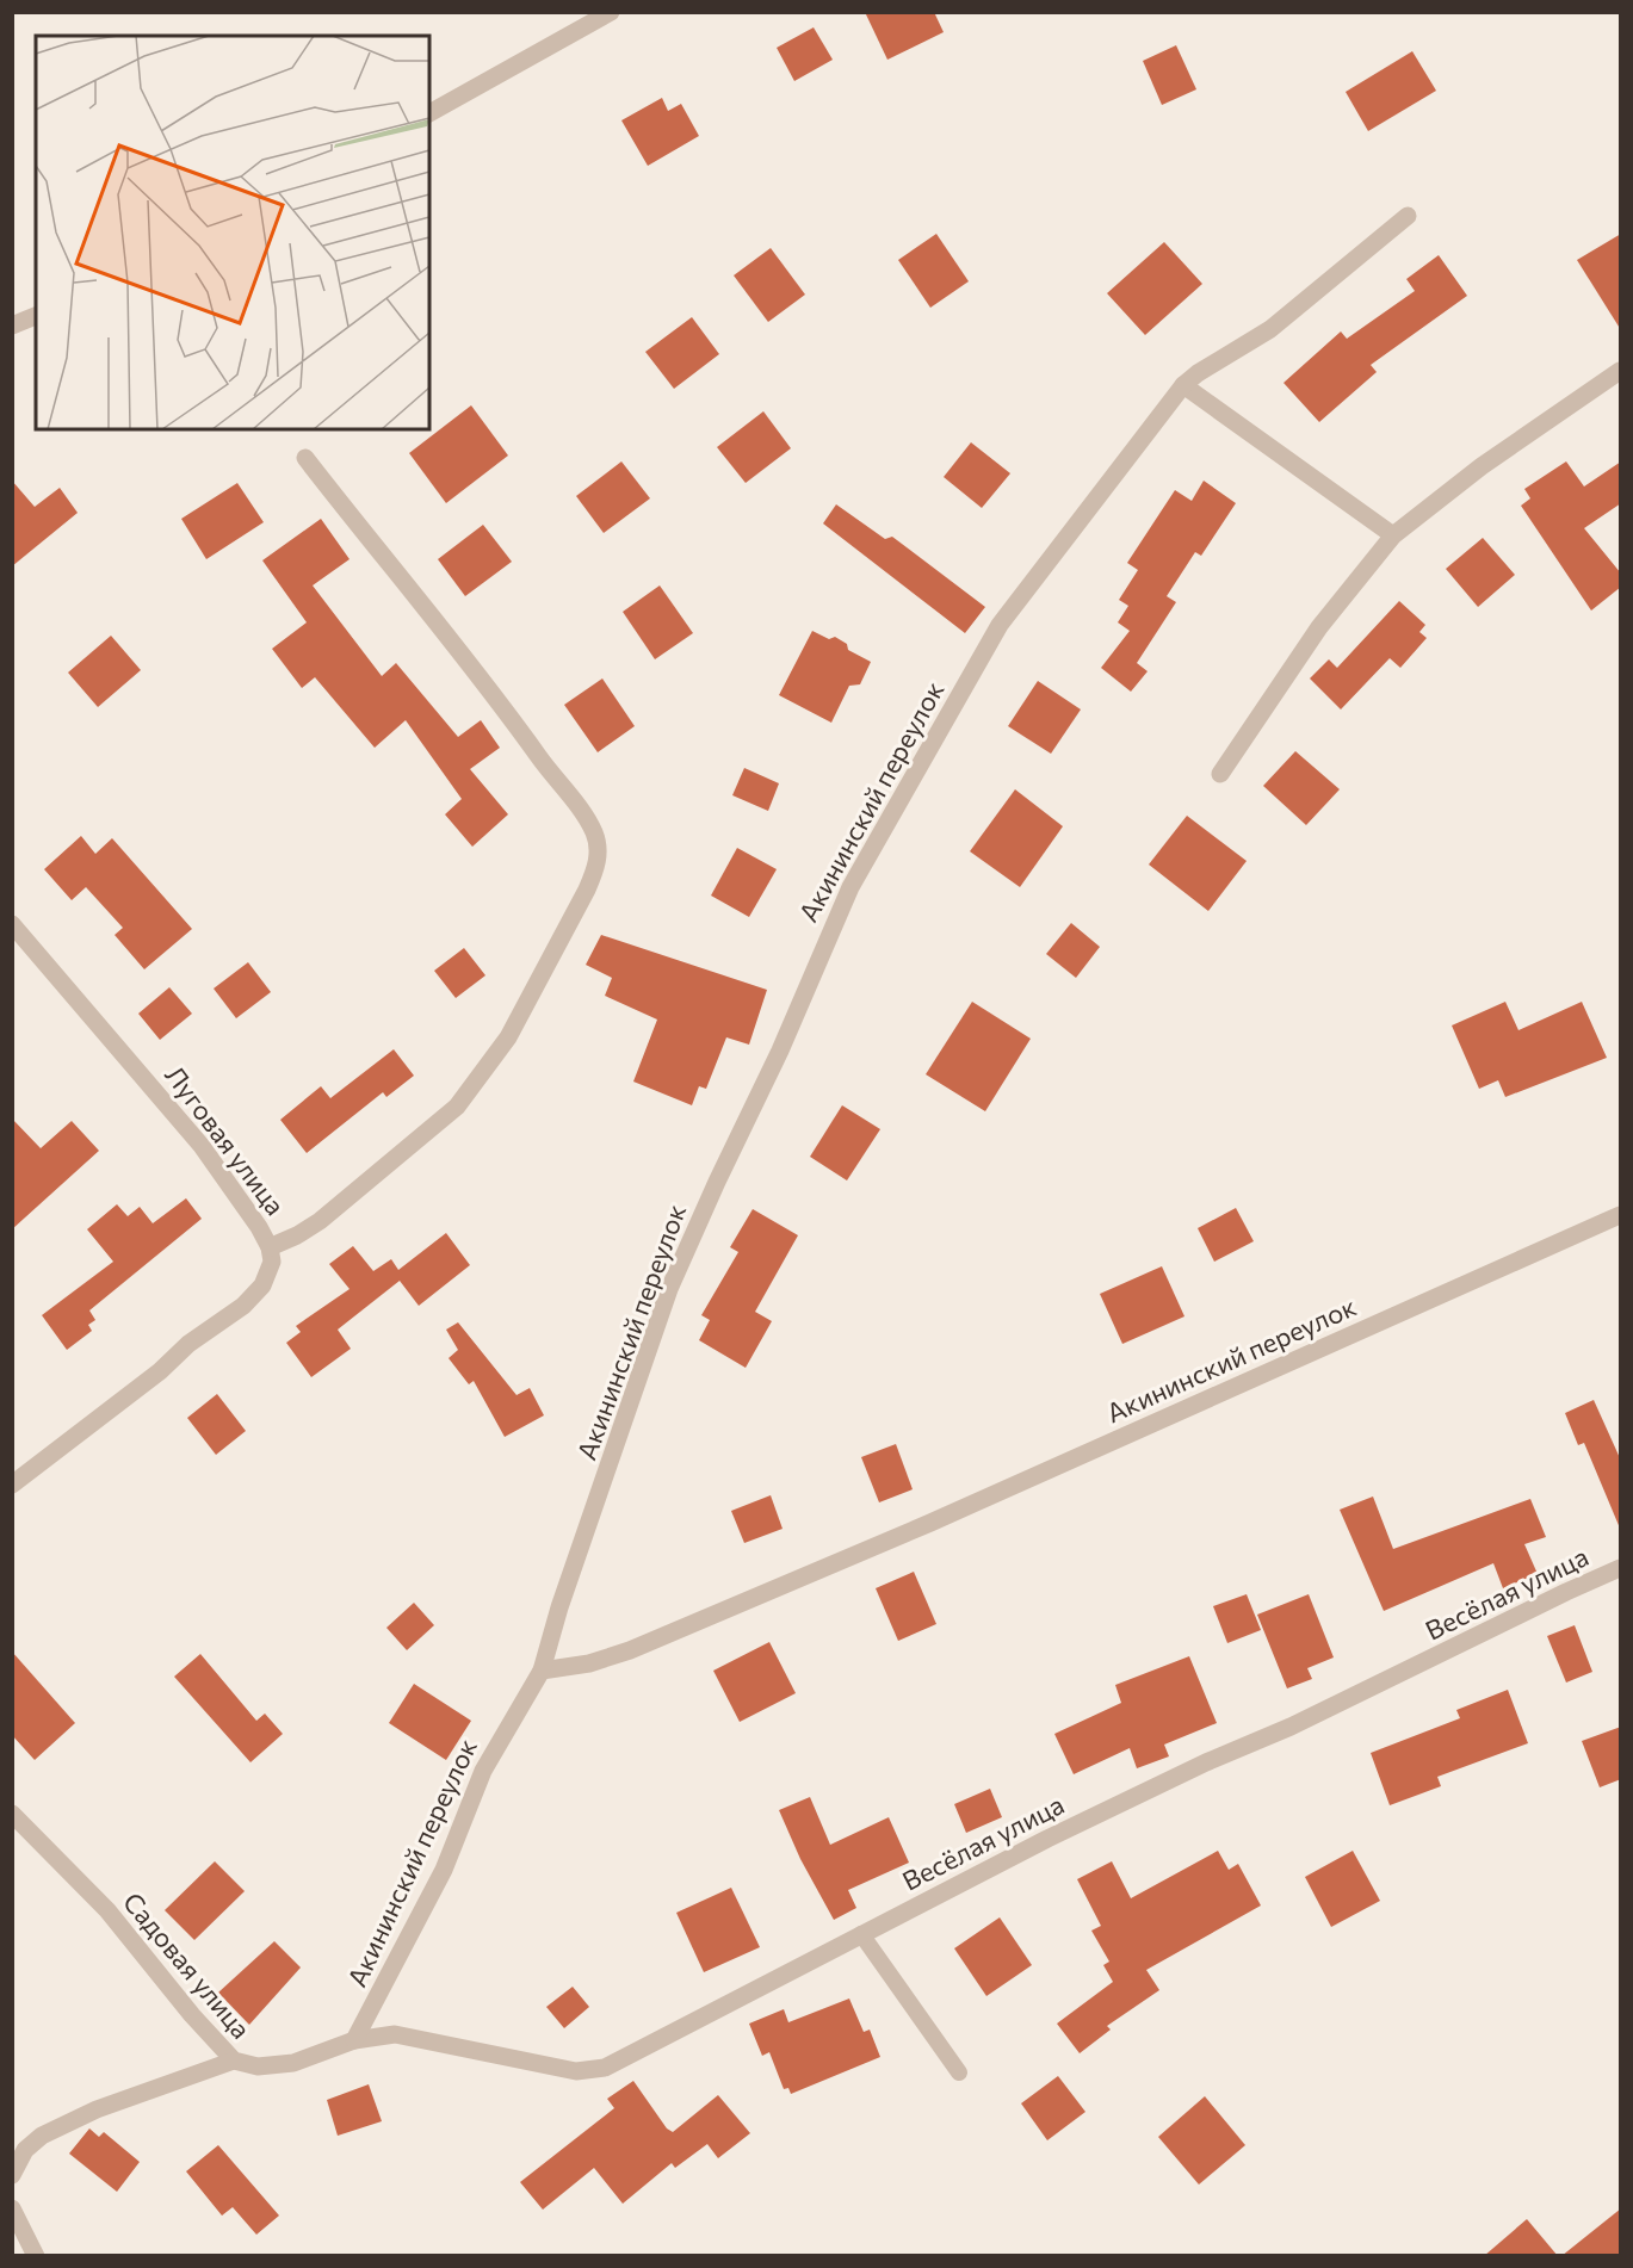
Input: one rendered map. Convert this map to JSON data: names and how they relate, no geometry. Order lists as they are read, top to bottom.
{
  "streets": {
    "street": [
      "Акининский переулок",
      "Луговая улица",
      "Весёлая улица",
      "Садовая улица"
    ]
  },
  "crossings": [
    ["Акининский переулок", "Весёлая улица"],
    ["Акининский переулок", "Садовая улица"],
    ["Весёлая улица", "Садовая улица"]
  ]
}
